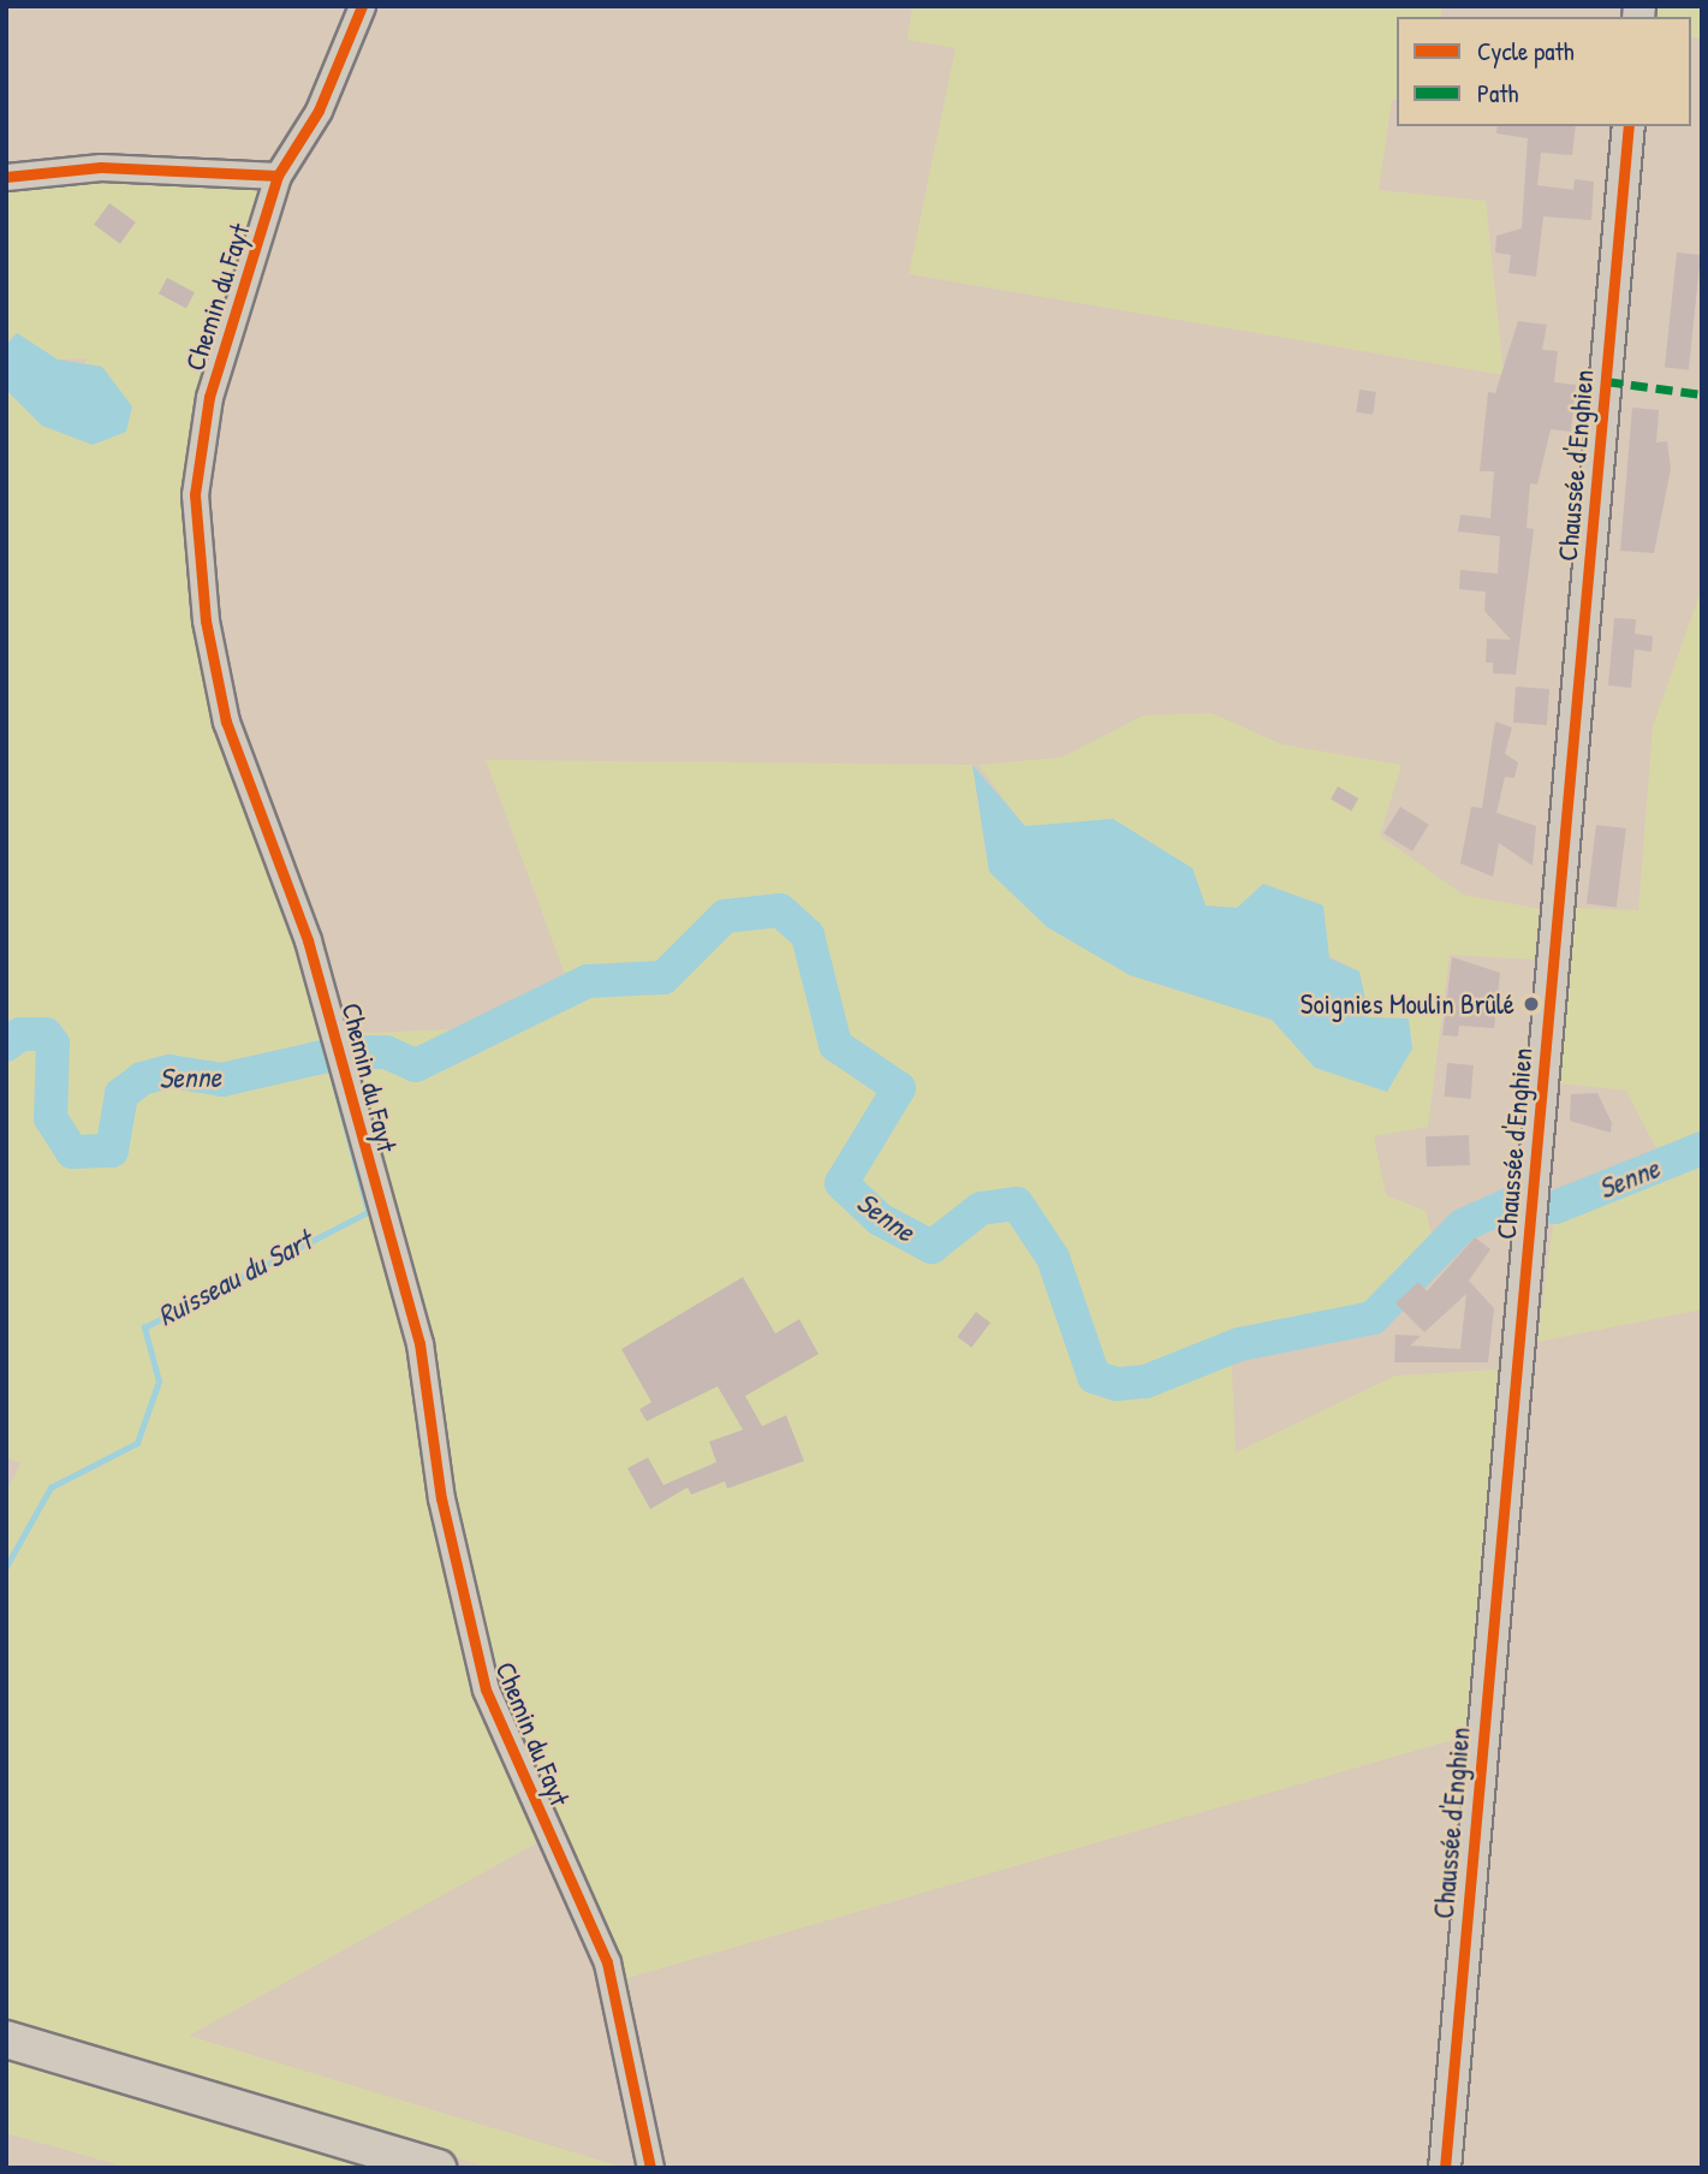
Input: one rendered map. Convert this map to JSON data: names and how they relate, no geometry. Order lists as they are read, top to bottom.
{
  "streets": {
    "main road": ["Chaussée d'Enghien"],
    "street": ["Chemin du Fayt"]
  },
  "water": ["Senne", "Ruisseau du Sart"],
  "places": ["Soignies Moulin Brûlé"],
  "legend": ["Cycle path", "Path"]
}
